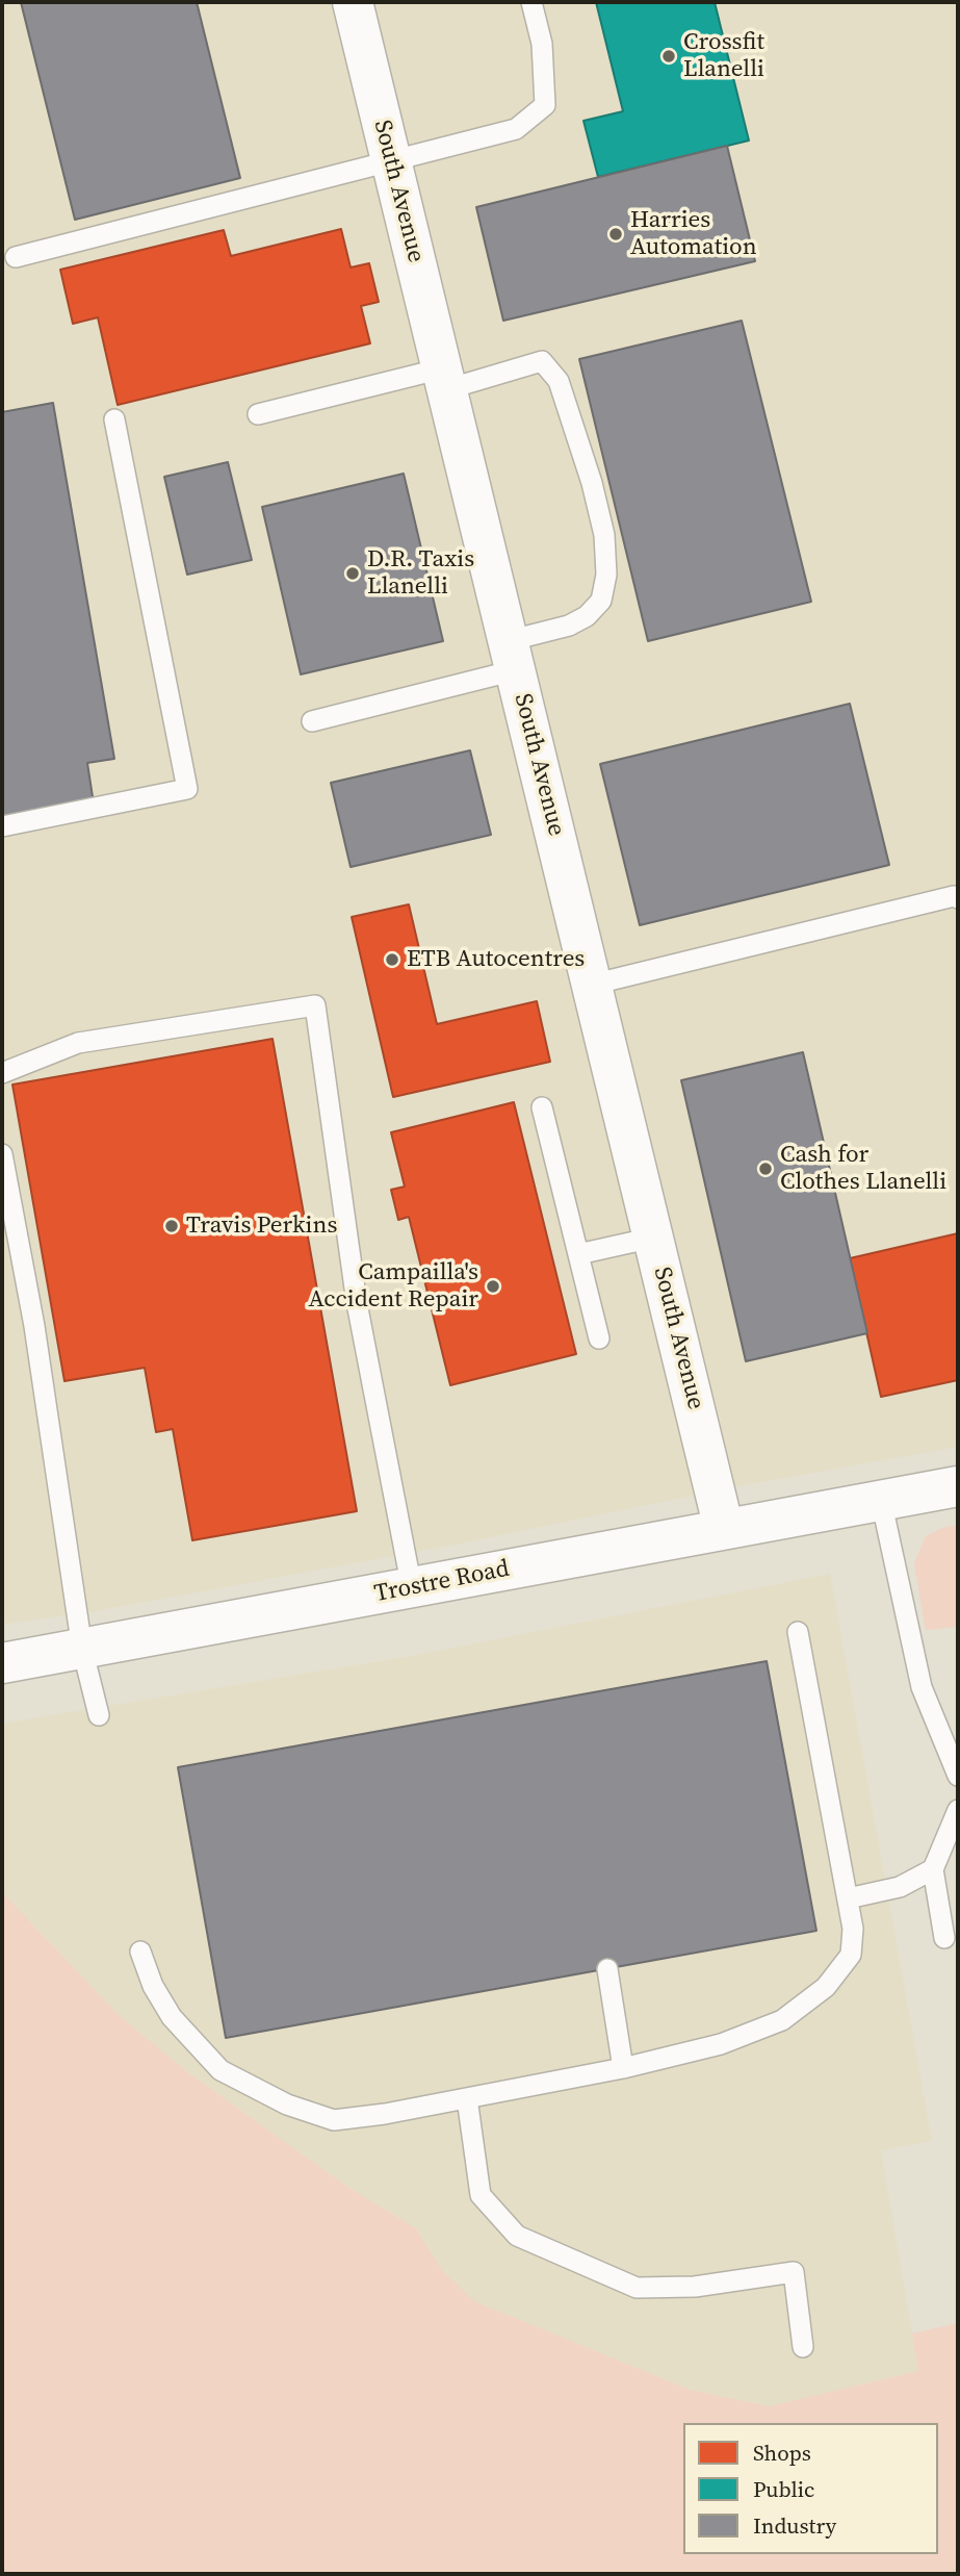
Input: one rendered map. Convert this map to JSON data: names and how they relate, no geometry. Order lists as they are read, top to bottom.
{
  "streets": {
    "street": ["South Avenue", "Trostre Road"]
  },
  "crossings": [
    ["South Avenue", "Trostre Road"]
  ],
  "places": [
    "Crossfit Llanelli",
    "Harries Automation",
    "D.R. Taxis Llanelli",
    "ETB Autocentres",
    "Cash for Clothes Llanelli",
    "Travis Perkins",
    "Campailla's Accident Repair"
  ],
  "legend": ["Shops", "Public", "Industry"]
}
